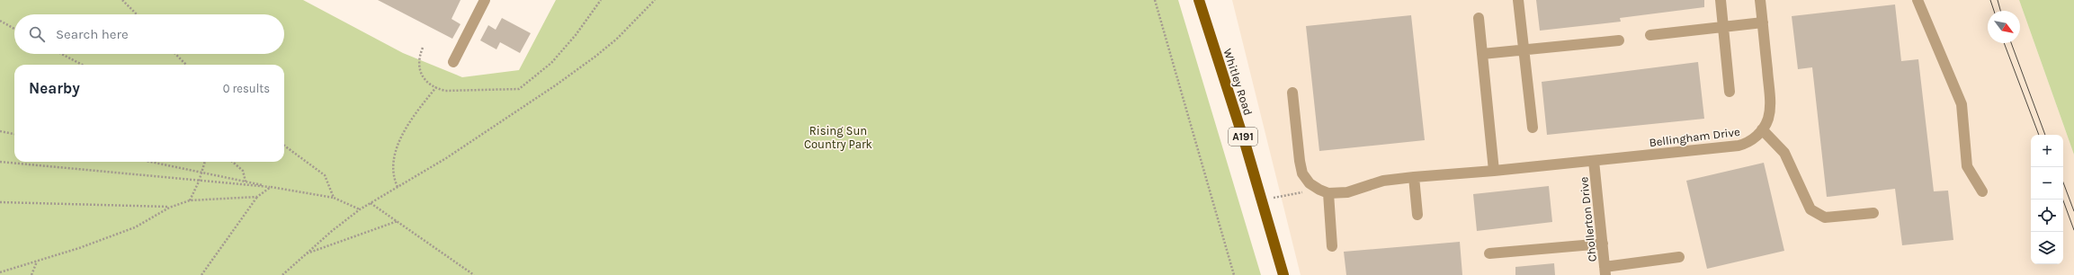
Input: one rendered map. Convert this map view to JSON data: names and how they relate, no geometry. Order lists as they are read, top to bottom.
{
  "streets": {
    "main road": ["Whitley Road", "A191"],
    "street": ["Bellingham Drive", "Chollerton Drive"]
  },
  "crossings": [
    ["Bellingham Drive", "Chollerton Drive"]
  ],
  "parks": ["Rising Sun Country Park"],
  "north": "bottom right",
  "page": {
    "search": "Search here",
    "heading": ["Nearby", "0 results"],
    "map_buttons": ["+", "−"]
  }
}
